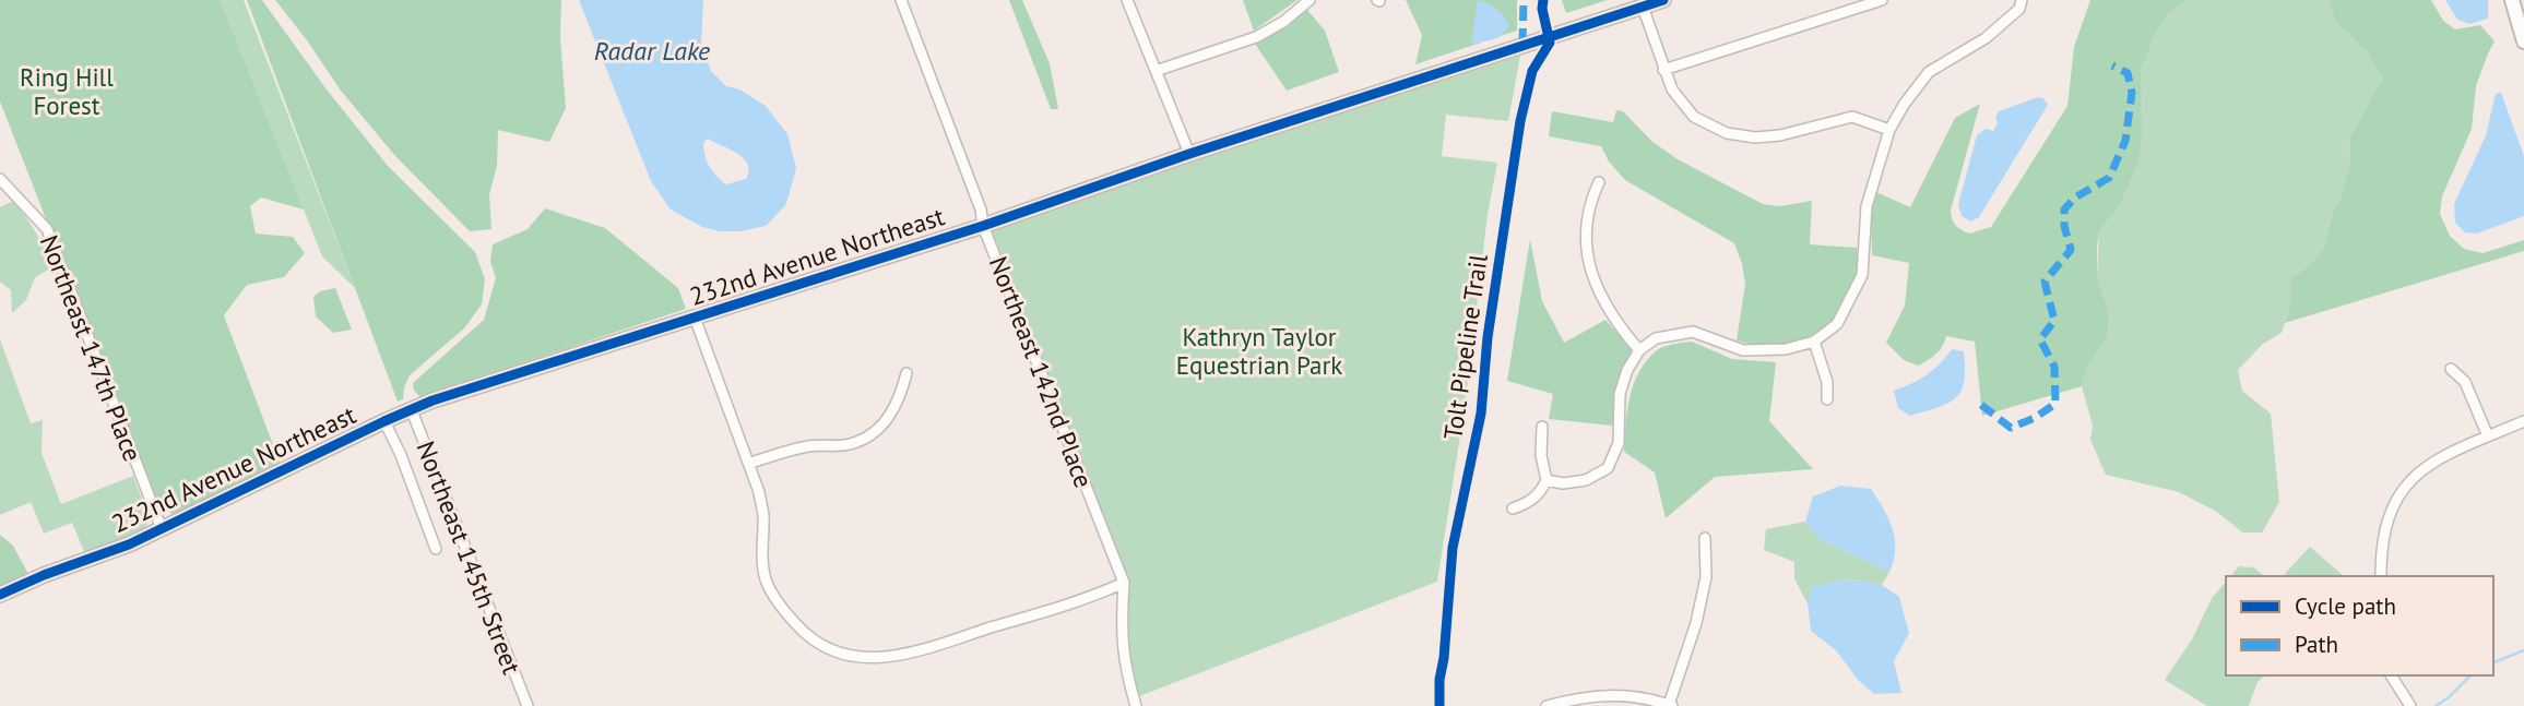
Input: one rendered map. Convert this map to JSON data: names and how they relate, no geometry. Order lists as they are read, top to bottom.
{
  "streets": {
    "street": [
      "232nd Avenue Northeast",
      "Northeast 147th Place",
      "Northeast 142nd Place",
      "Northeast 145th Street"
    ],
    "cycle path": ["Tolt Pipeline Trail"]
  },
  "crossings": [
    ["232nd Avenue Northeast", "Northeast 147th Place"],
    ["232nd Avenue Northeast", "Northeast 142nd Place"],
    ["232nd Avenue Northeast", "Northeast 145th Street"]
  ],
  "water": ["Radar Lake"],
  "parks": ["Ring Hill Forest", "Kathryn Taylor Equestrian Park"],
  "legend": ["Cycle path", "Path"]
}
